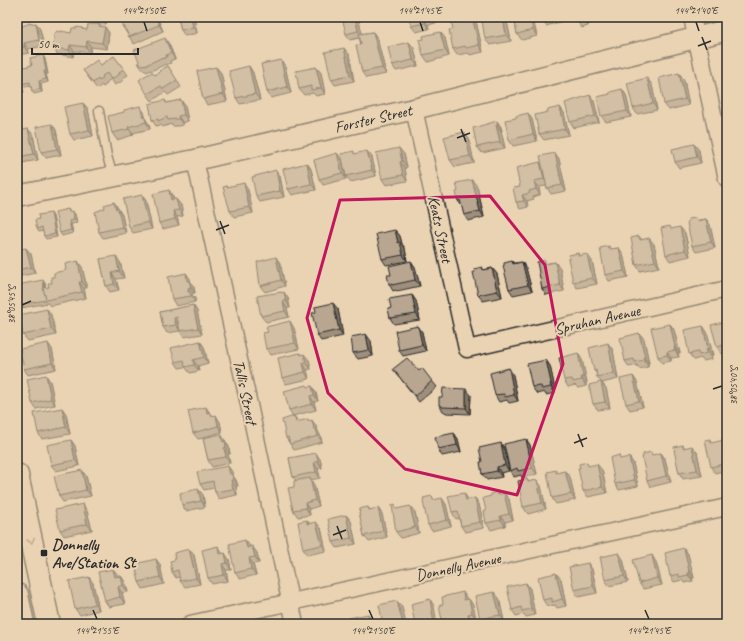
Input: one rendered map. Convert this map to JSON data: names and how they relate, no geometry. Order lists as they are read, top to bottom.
{
  "streets": {
    "street": [
      "Forster Street",
      "Keats Street",
      "Spruhan Avenue",
      "Tallis Street",
      "Donnelly Avenue"
    ]
  },
  "crossings": [
    ["Forster Street", "Keats Street"],
    ["Forster Street", "Tallis Street"],
    ["Keats Street", "Spruhan Avenue"],
    ["Tallis Street", "Donnelly Avenue"]
  ],
  "places": {
    "transit": ["Donnelly Ave/Station St"]
  },
  "scale_bar": "50 m",
  "coordinates": [
    "144°21'50\"E",
    "144°21'45\"E",
    "144°21'40\"E",
    "38°05'45\"S",
    "38°05'40\"S",
    "144°21'55\"E"
  ]
}
